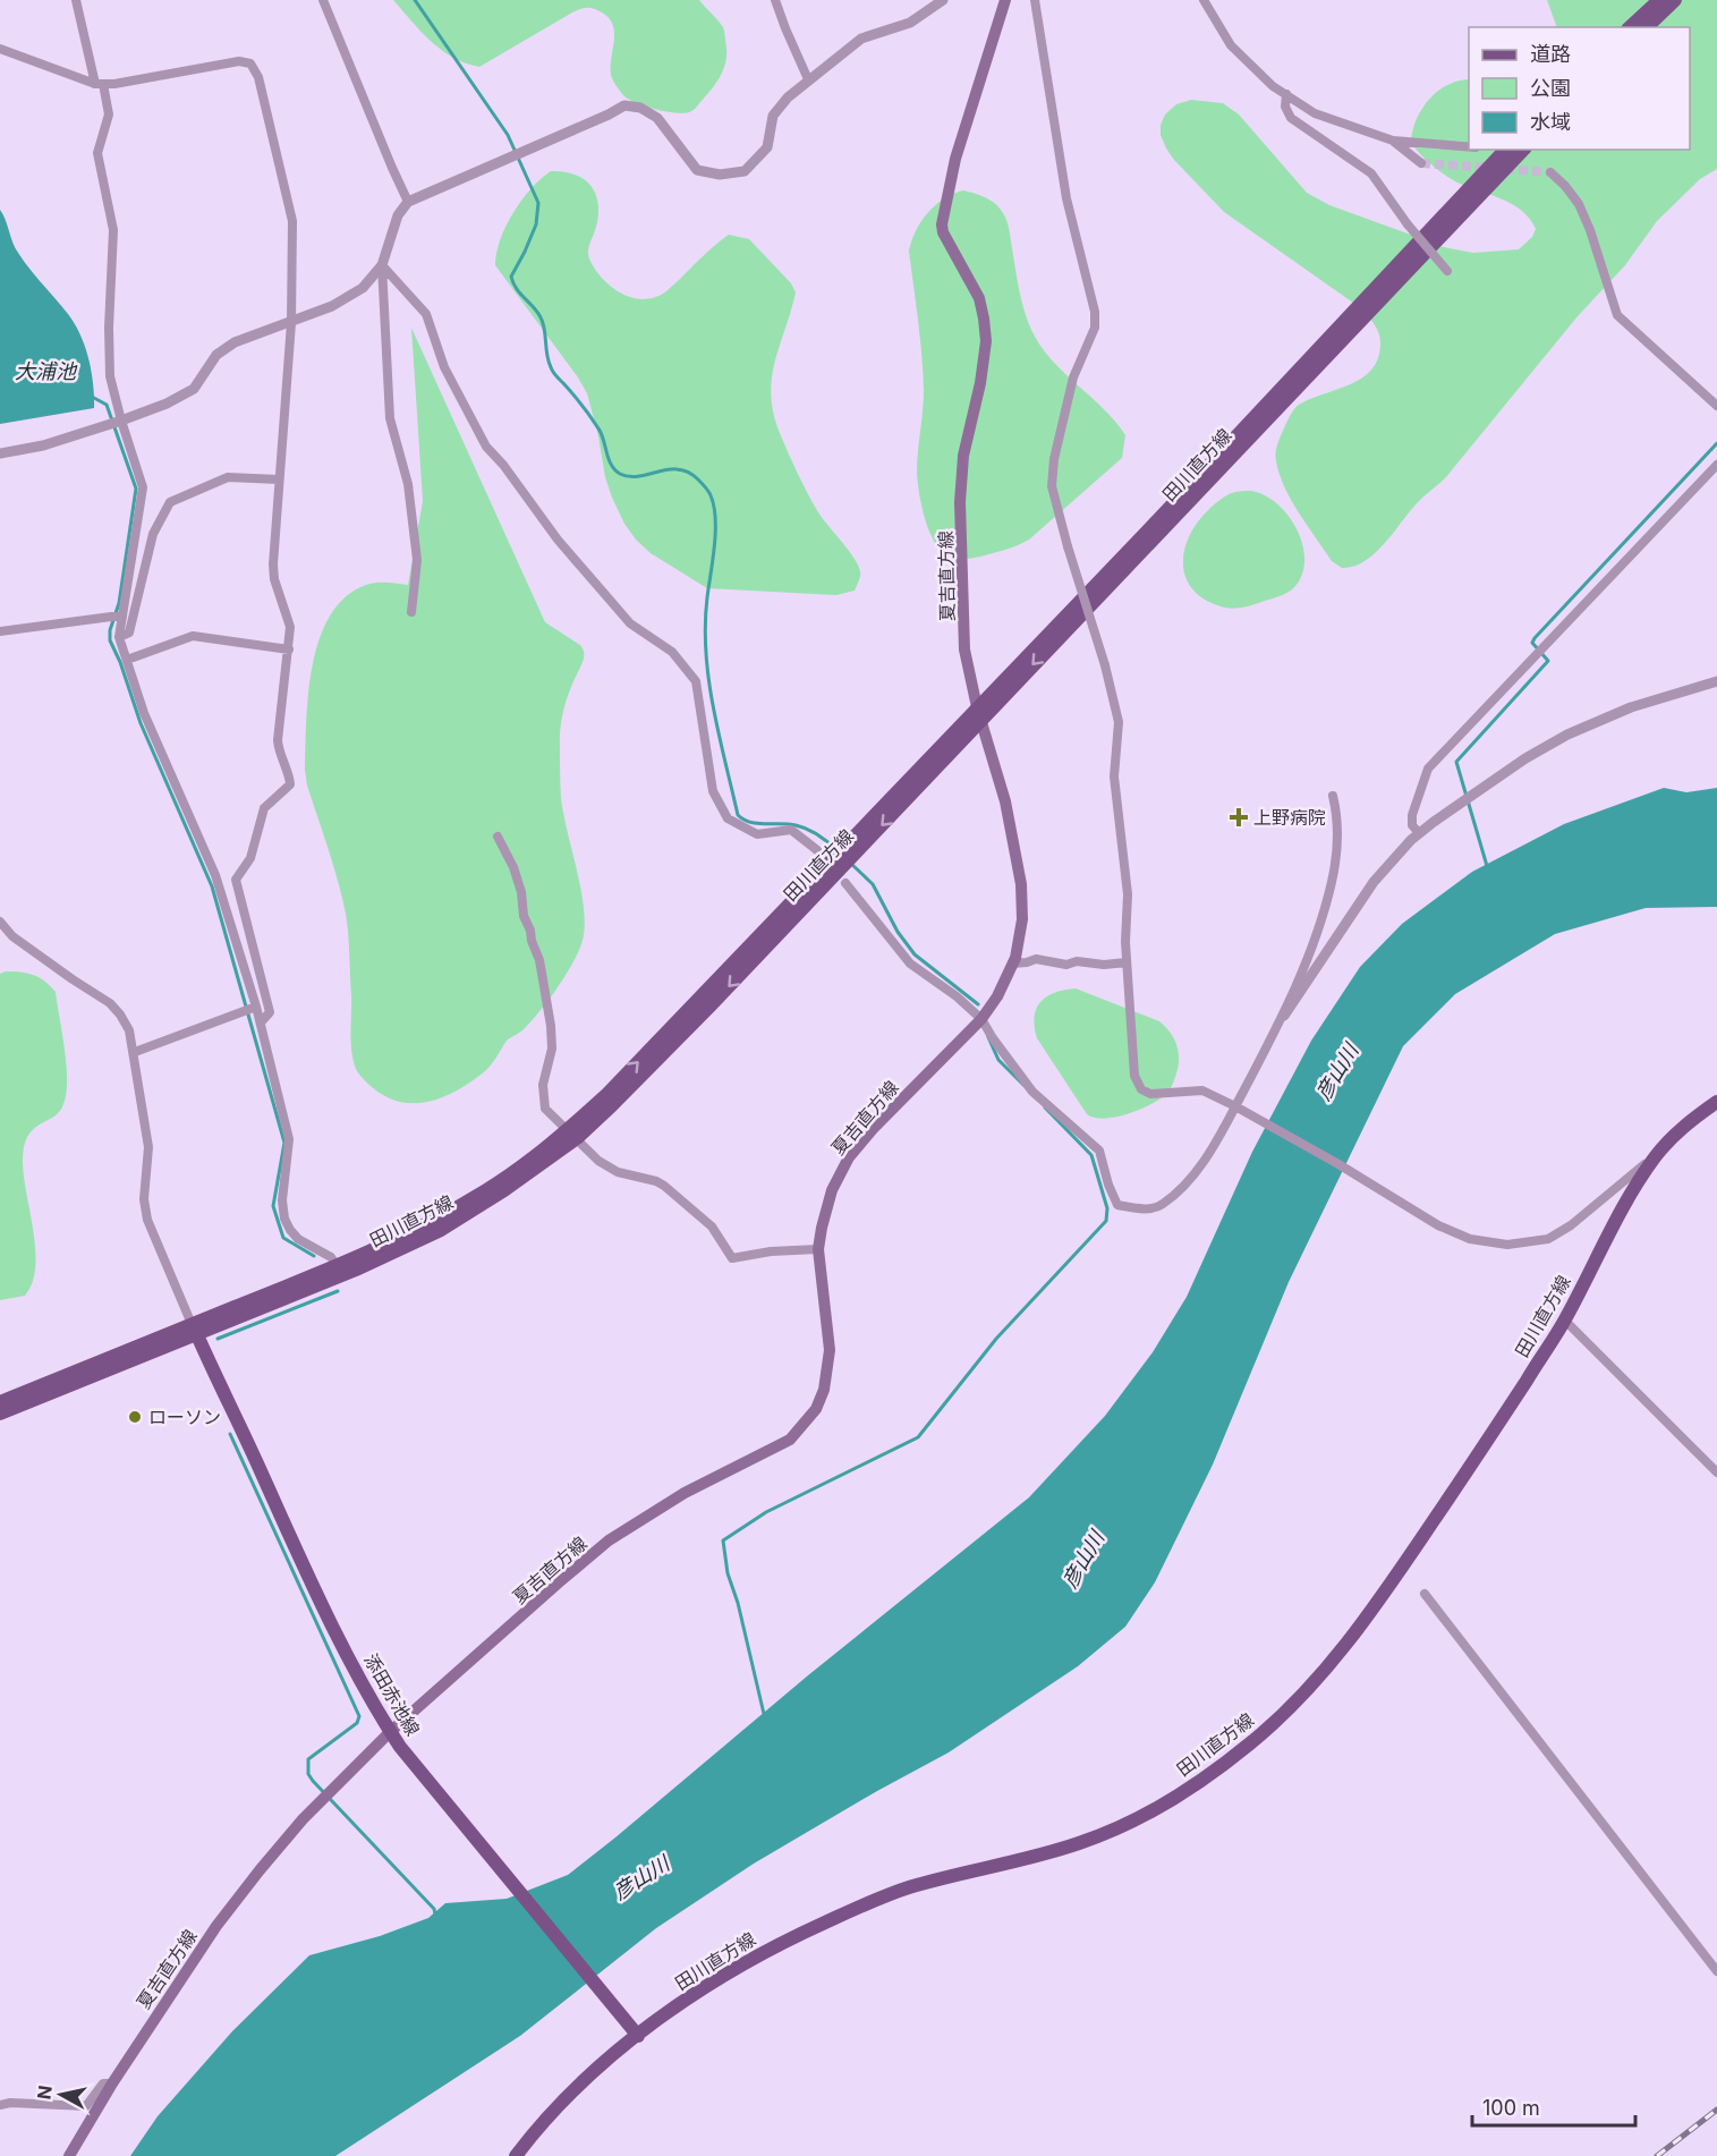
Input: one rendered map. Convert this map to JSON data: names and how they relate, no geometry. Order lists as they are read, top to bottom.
{
  "streets": {
    "main road": ["田川直方線", "夏吉直方線", "添田赤池線"]
  },
  "crossings": [
    ["田川直方線", "夏吉直方線"],
    ["田川直方線", "添田赤池線"],
    ["夏吉直方線", "添田赤池線"]
  ],
  "water": ["大浦池", "彦山川"],
  "places": {
    "health": ["上野病院"],
    "other": ["ローソン"]
  },
  "legend": ["道路", "公園", "水域"],
  "scale_bar": "100 m",
  "north": "left"
}
